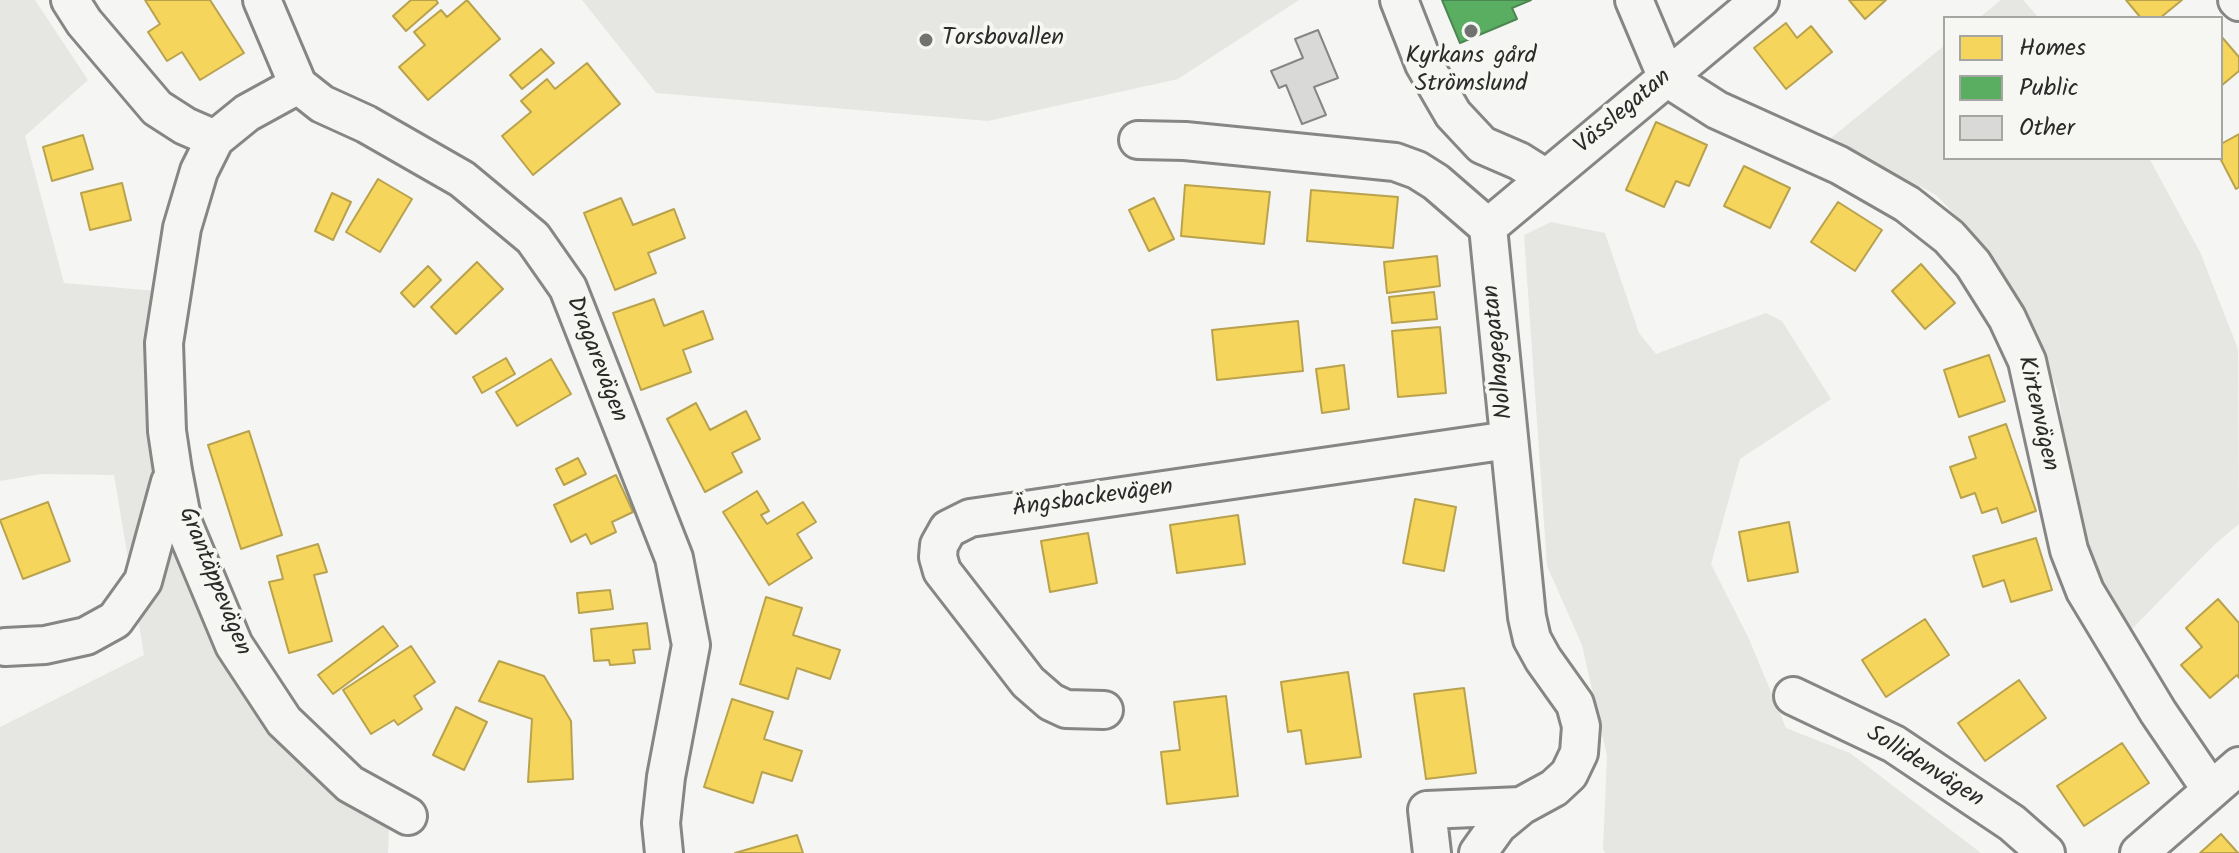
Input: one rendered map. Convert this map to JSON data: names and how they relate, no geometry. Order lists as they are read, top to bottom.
{
  "streets": {
    "street": [
      "Vässlegatan",
      "Nolhagegatan",
      "Dragarevägen",
      "Kirtenvägen",
      "Ängsbackevägen",
      "Grantäppevägen",
      "Sollidenvägen"
    ]
  },
  "crossings": [
    ["Vässlegatan", "Nolhagegatan"],
    ["Vässlegatan", "Kirtenvägen"],
    ["Nolhagegatan", "Ängsbackevägen"],
    ["Dragarevägen", "Grantäppevägen"]
  ],
  "places": ["Kyrkans gård Strömslund", "Torsbovallen"],
  "legend": ["Homes", "Public", "Other"]
}
